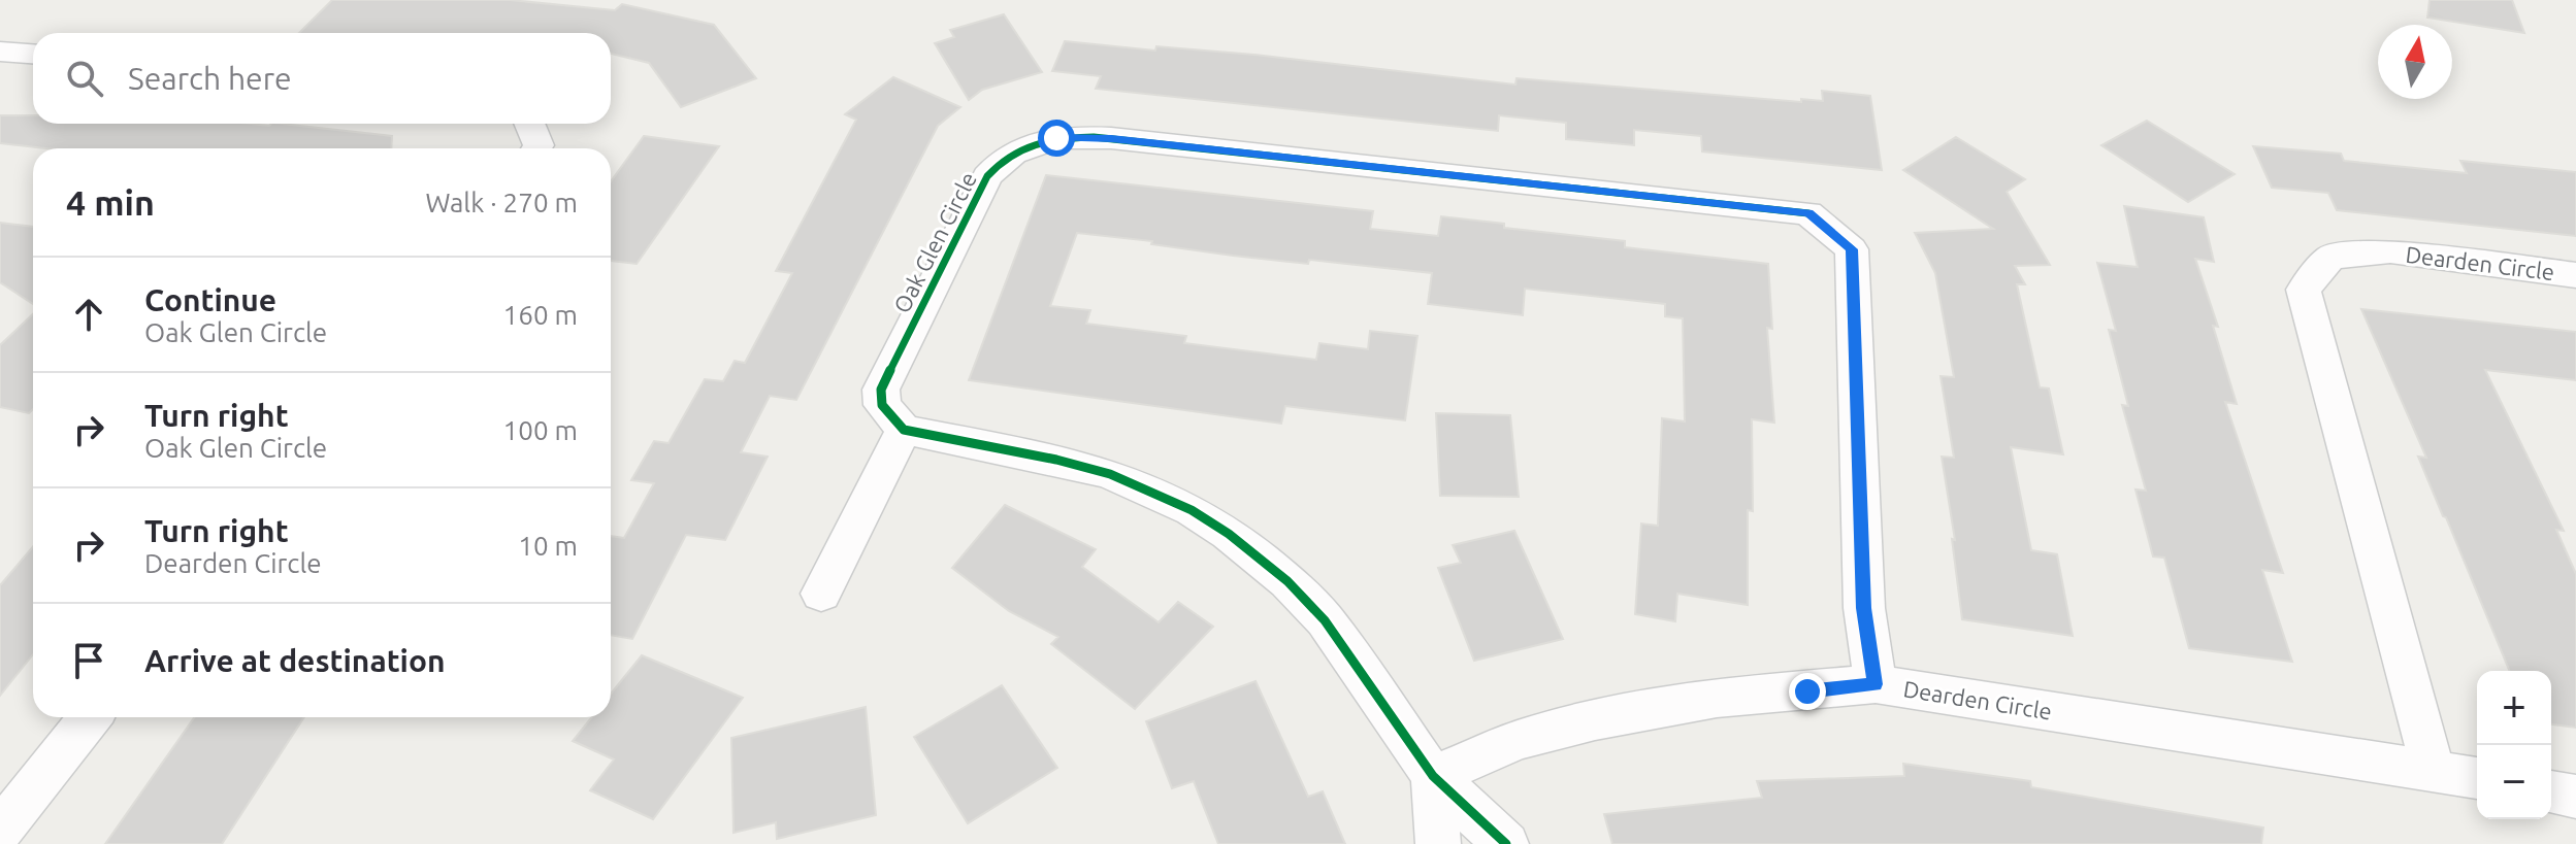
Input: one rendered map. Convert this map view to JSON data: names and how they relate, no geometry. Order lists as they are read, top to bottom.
{
  "streets": {
    "street": ["Oak Glen Circle", "Dearden Circle"]
  },
  "crossings": [
    ["Oak Glen Circle", "Dearden Circle"]
  ],
  "north": "top",
  "page": {
    "search": "Search here",
    "heading": ["4 min", "Walk · 270 m"],
    "list": [
      ["Continue", "Oak Glen Circle", "160 m"],
      ["Turn right", "Oak Glen Circle", "100 m"],
      ["Turn right", "Dearden Circle", "10 m"],
      "Arrive at destination"
    ],
    "map_buttons": ["+", "−"]
  }
}
